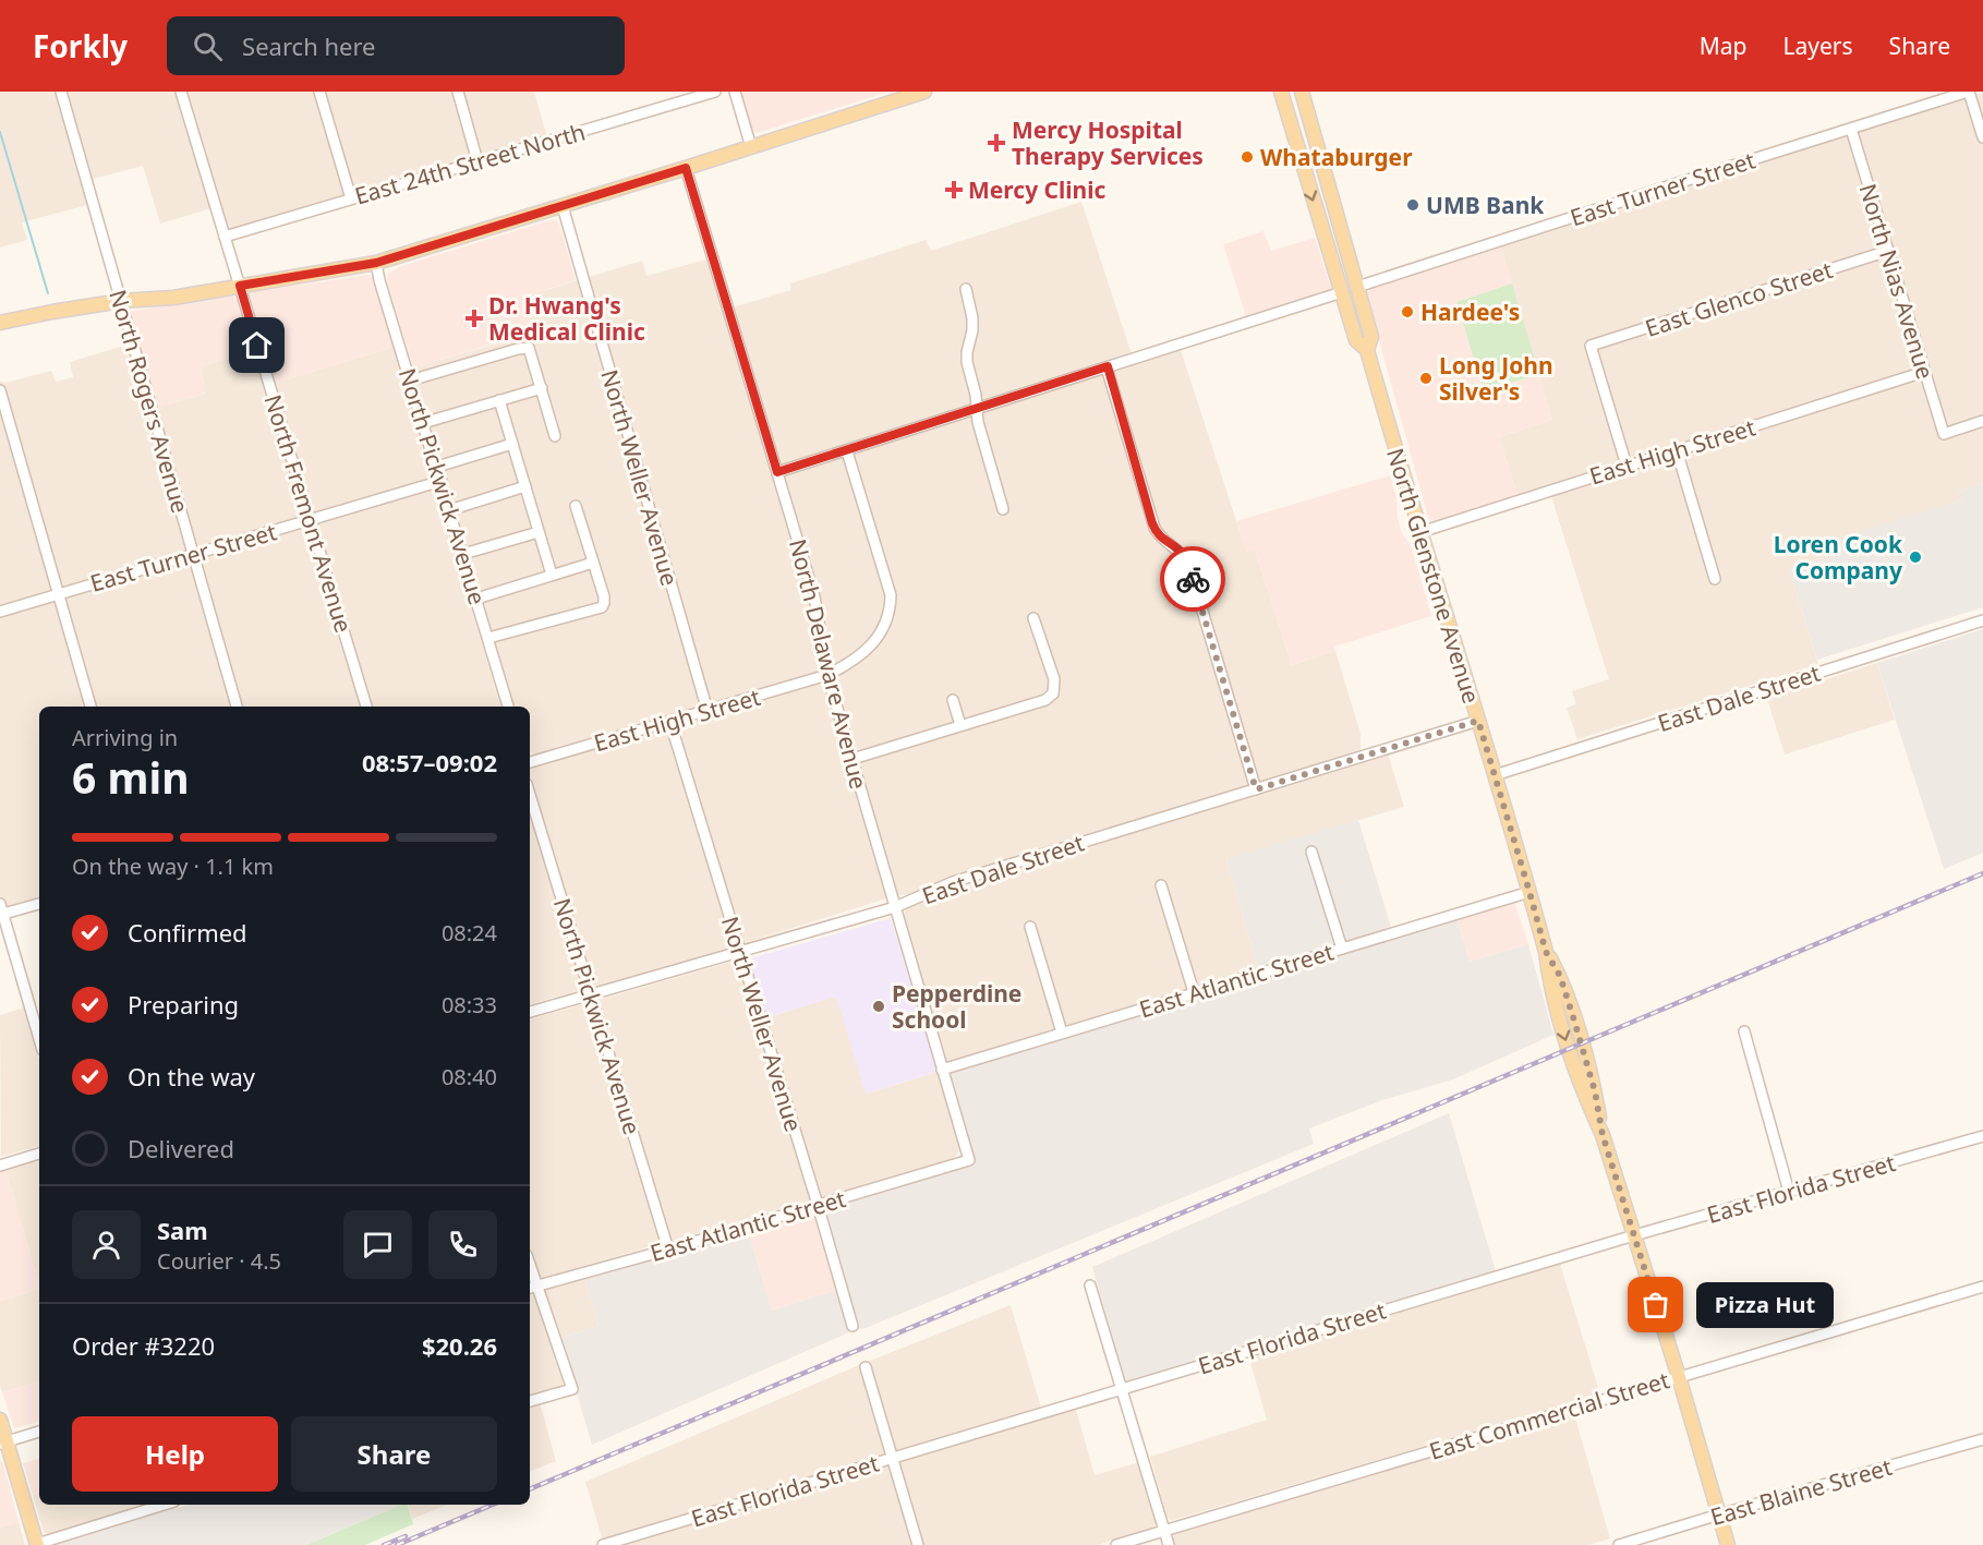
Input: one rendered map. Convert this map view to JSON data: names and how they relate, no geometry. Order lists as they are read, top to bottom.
{
  "streets": {
    "main road": ["North Glenstone Avenue"],
    "street": [
      "East 24th Street North",
      "East Turner Street",
      "North Nias Avenue",
      "East Glenco Street",
      "North Rogers Avenue",
      "East High Street",
      "North Weller Avenue",
      "North Pickwick Avenue",
      "North Fremont Avenue",
      "North Delaware Avenue",
      "East Dale Street",
      "East Atlantic Street",
      "East Florida Street",
      "East Commercial Street",
      "East Blaine Street"
    ]
  },
  "crossings": [
    ["East 24th Street North", "North Fremont Avenue"],
    ["East Turner Street", "North Nias Avenue"],
    ["East Turner Street", "North Rogers Avenue"],
    ["East Turner Street", "North Pickwick Avenue"],
    ["East Turner Street", "North Fremont Avenue"],
    ["East Turner Street", "North Glenstone Avenue"],
    ["North Nias Avenue", "East Glenco Street"],
    ["North Nias Avenue", "East High Street"],
    ["East Glenco Street", "East High Street"],
    ["East High Street", "North Weller Avenue"],
    ["East High Street", "North Glenstone Avenue"],
    ["East High Street", "North Delaware Avenue"],
    ["North Weller Avenue", "East Dale Street"],
    ["North Weller Avenue", "East Atlantic Street"],
    ["North Pickwick Avenue", "East Dale Street"],
    ["North Pickwick Avenue", "East Atlantic Street"],
    ["North Glenstone Avenue", "East Dale Street"],
    ["North Glenstone Avenue", "East Atlantic Street"],
    ["North Glenstone Avenue", "East Florida Street"],
    ["North Glenstone Avenue", "East Commercial Street"],
    ["North Glenstone Avenue", "East Blaine Street"],
    ["North Delaware Avenue", "East Dale Street"],
    ["North Delaware Avenue", "East Atlantic Street"]
  ],
  "places": {
    "health": ["Mercy Hospital Therapy Services", "Mercy Clinic", "Dr. Hwang's Medical Clinic"],
    "other": [
      "Whataburger",
      "UMB Bank",
      "Hardee's",
      "Long John Silver's",
      "Loren Cook Company",
      "Pepperdine School",
      "Pizza Hut"
    ]
  },
  "page": {
    "header": "Forkly",
    "search": "Search here",
    "nav": ["Map", "Layers", "Share"],
    "heading": ["6 min", "Arriving in", "08:57–09:02"],
    "panel": [
      "Sam",
      "Courier · 4.5",
      "Order #3220",
      "$20.26"
    ],
    "bar": "On the way · 1.1 km",
    "list": [
      ["Confirmed", "08:24"],
      ["Preparing", "08:33"],
      ["On the way", "08:40"],
      "Delivered"
    ],
    "bubble": "Pizza Hut",
    "buttons": ["Help", "Share"]
  }
}
